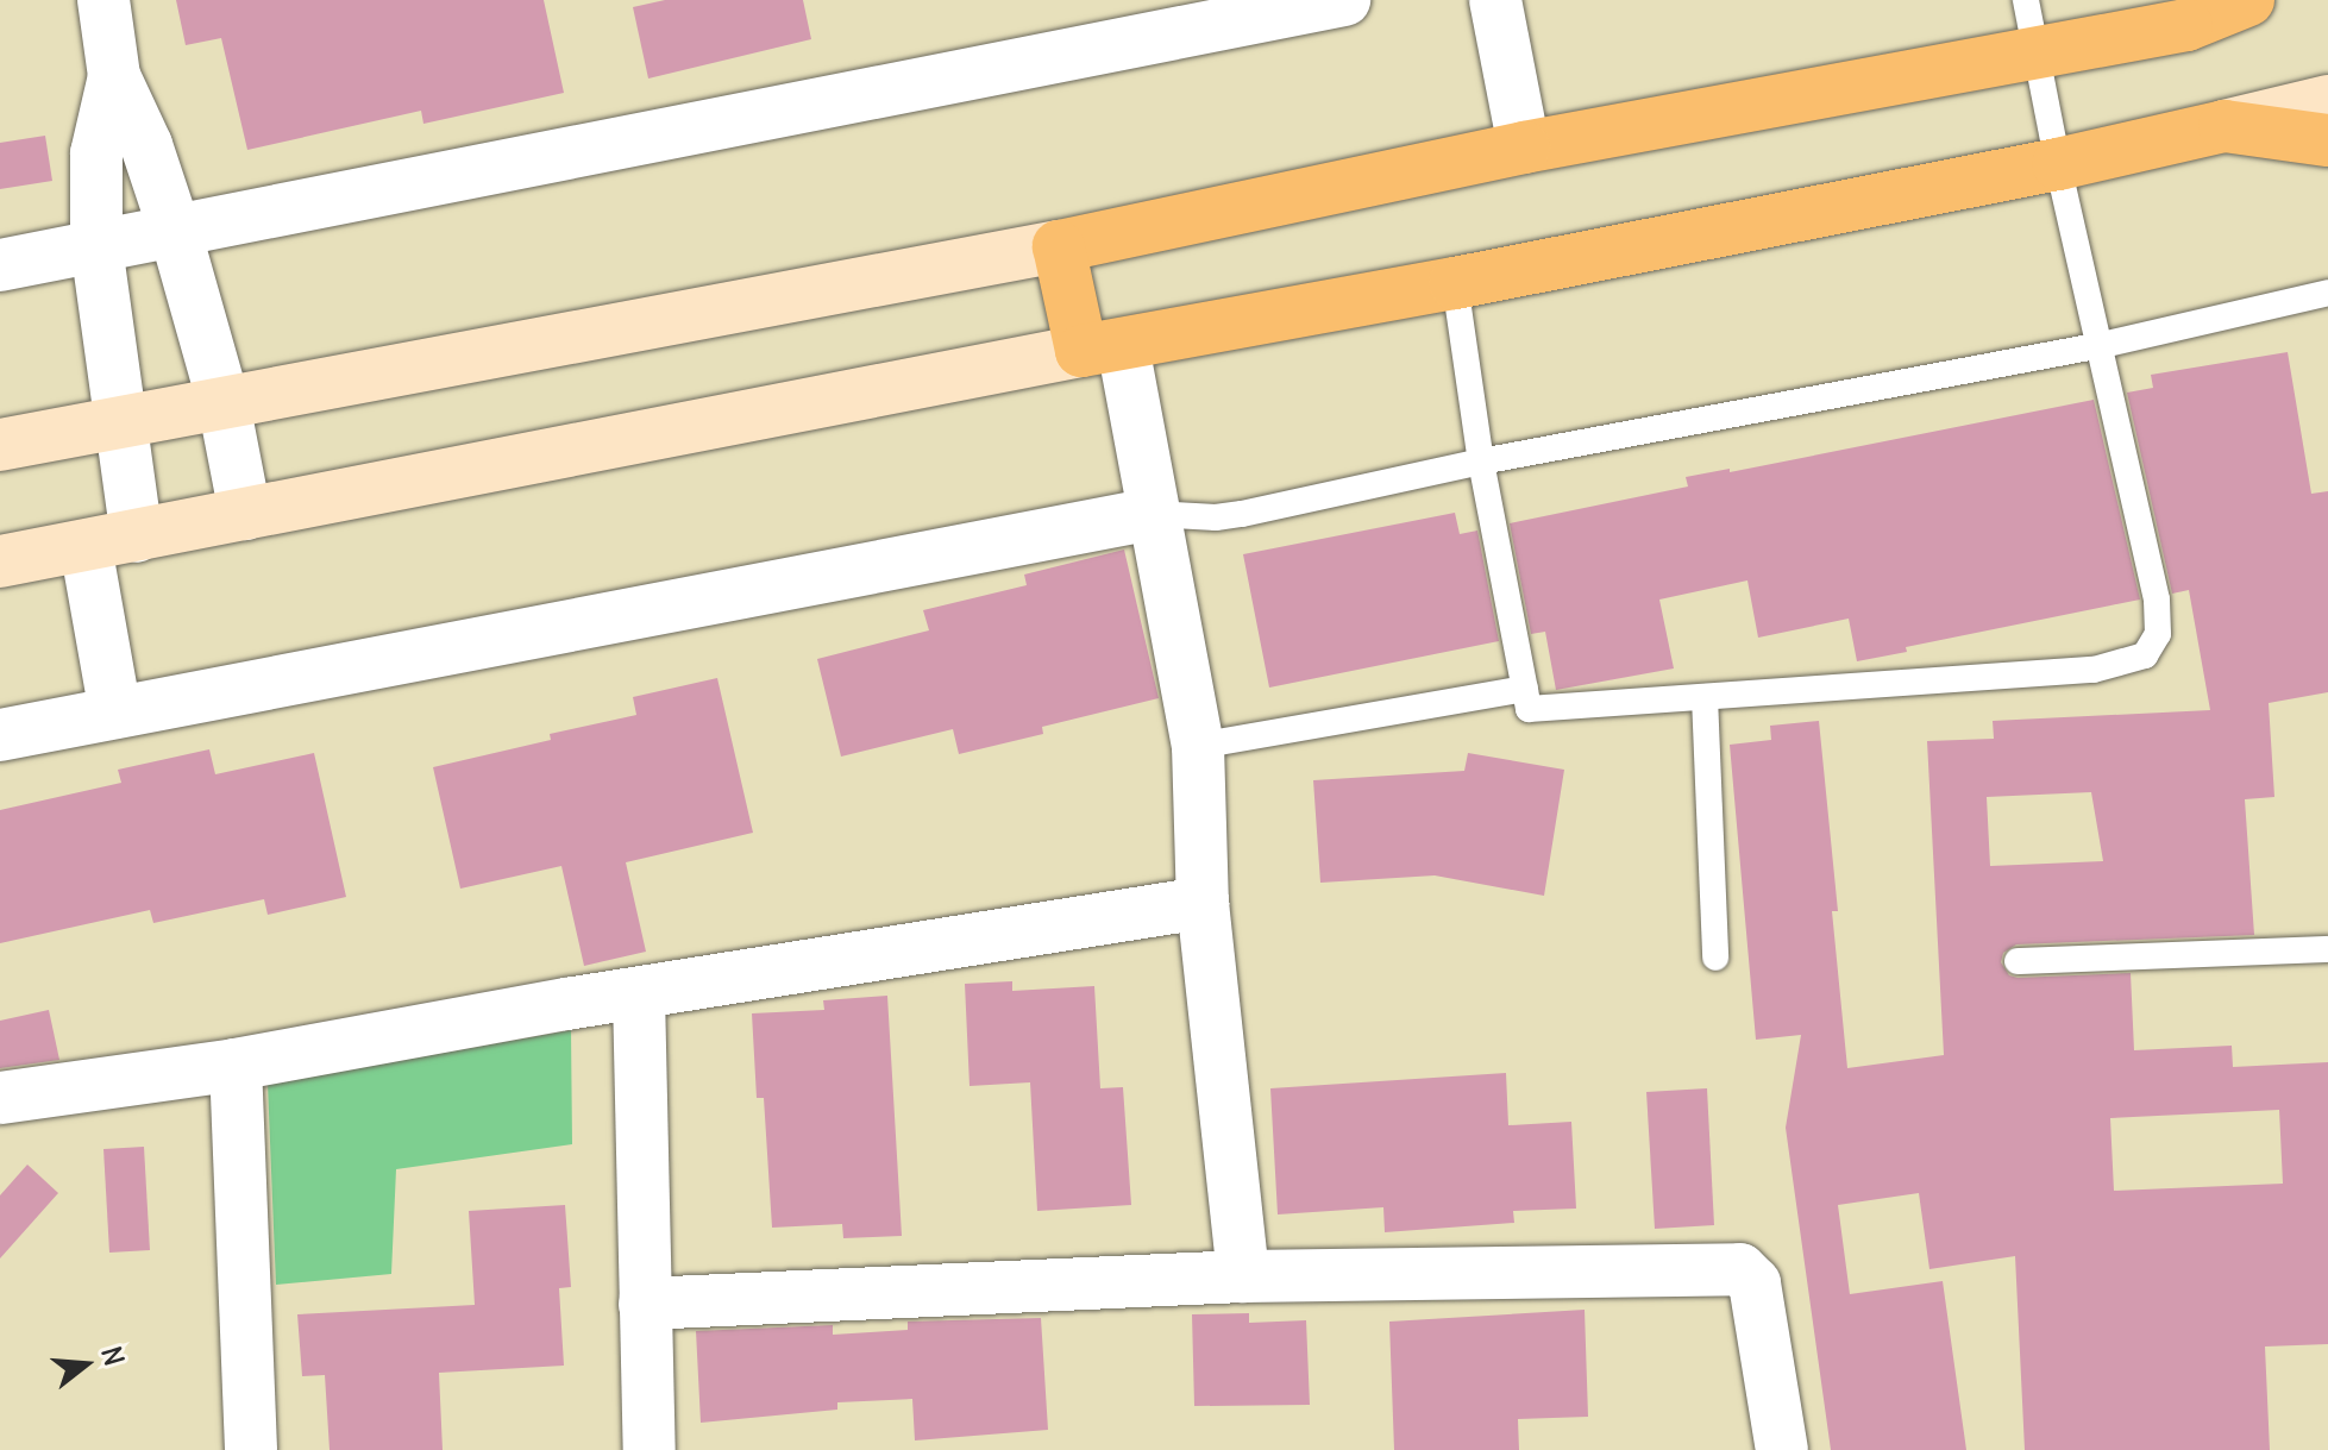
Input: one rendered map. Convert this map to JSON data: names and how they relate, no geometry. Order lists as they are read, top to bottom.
{
  "north": "right"
}
